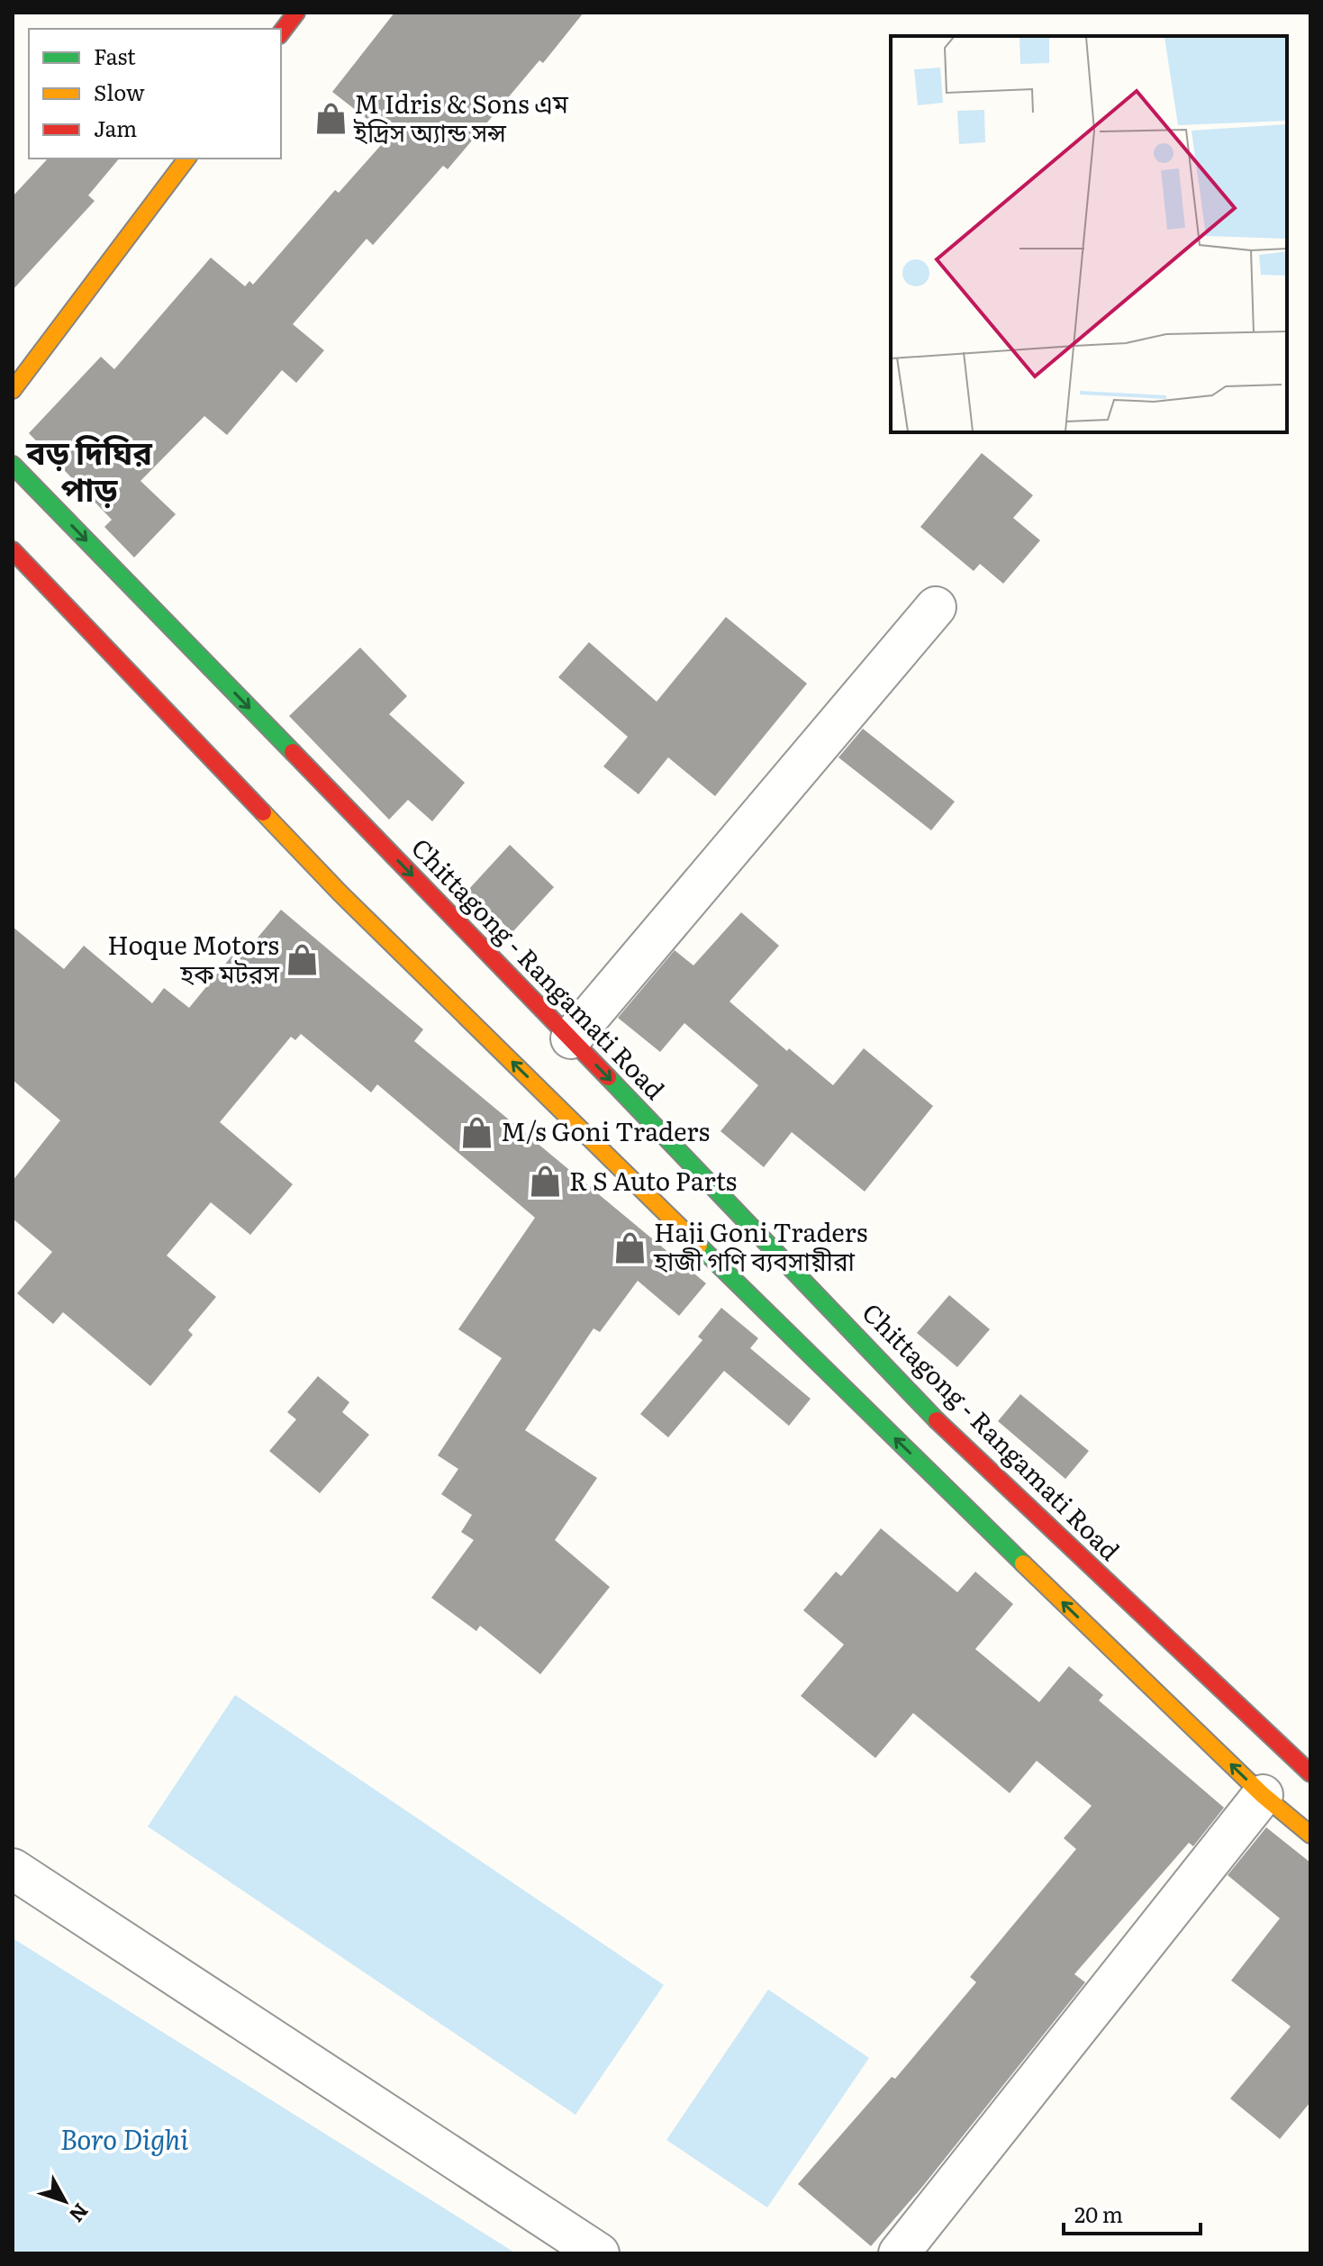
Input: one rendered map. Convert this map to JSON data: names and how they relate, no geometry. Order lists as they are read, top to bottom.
{
  "streets": {
    "main road": ["Chittagong - Rangamati Road"]
  },
  "districts": ["বড় দিঘির পাড়"],
  "water": ["Boro Dighi"],
  "places": {
    "shop": [
      "M Idris & Sons এম ইদ্রিস অ্যান্ড সন্স",
      "Hoque Motors হক মটরস",
      "M/s Goni Traders",
      "R S Auto Parts",
      "Haji Goni Traders হাজী গণি ব্যবসায়ীরা"
    ]
  },
  "legend": ["Fast", "Slow", "Jam"],
  "scale_bar": "20 m",
  "north": "bottom right"
}
